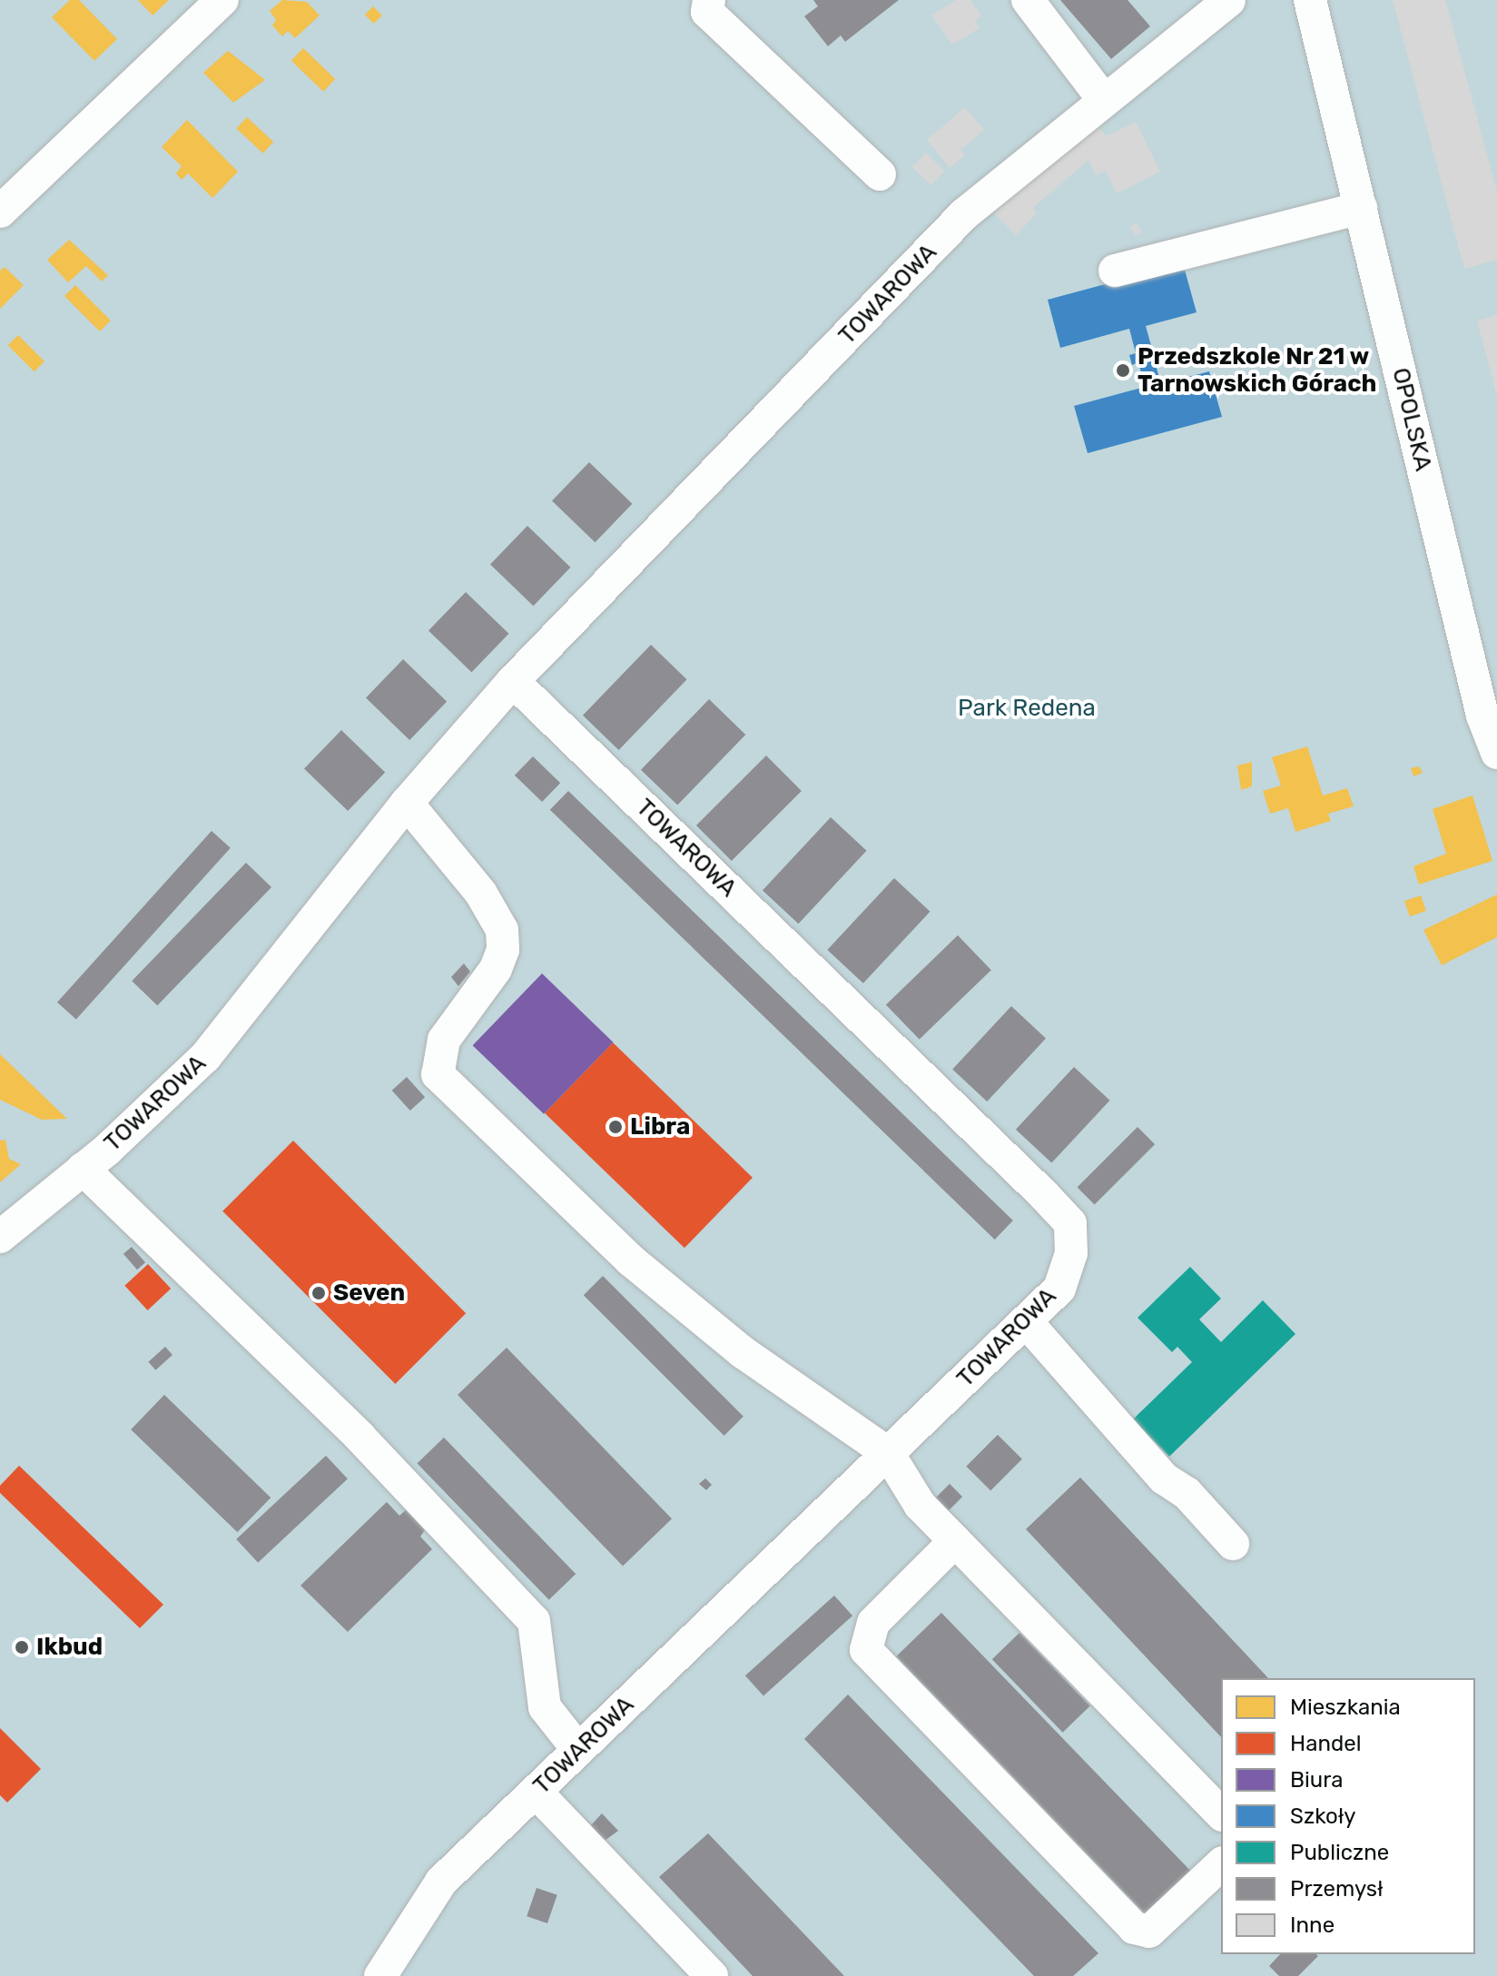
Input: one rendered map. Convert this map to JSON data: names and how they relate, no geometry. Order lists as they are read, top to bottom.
{
  "streets": {
    "street": ["TOWAROWA", "OPOLSKA"]
  },
  "parks": ["Park Redena"],
  "places": [
    "Przedszkole Nr 21 w Tarnowskich Górach",
    "Libra",
    "Seven",
    "Ikbud"
  ],
  "legend": [
    "Mieszkania",
    "Handel",
    "Biura",
    "Szkoły",
    "Publiczne",
    "Przemysł",
    "Inne"
  ]
}
